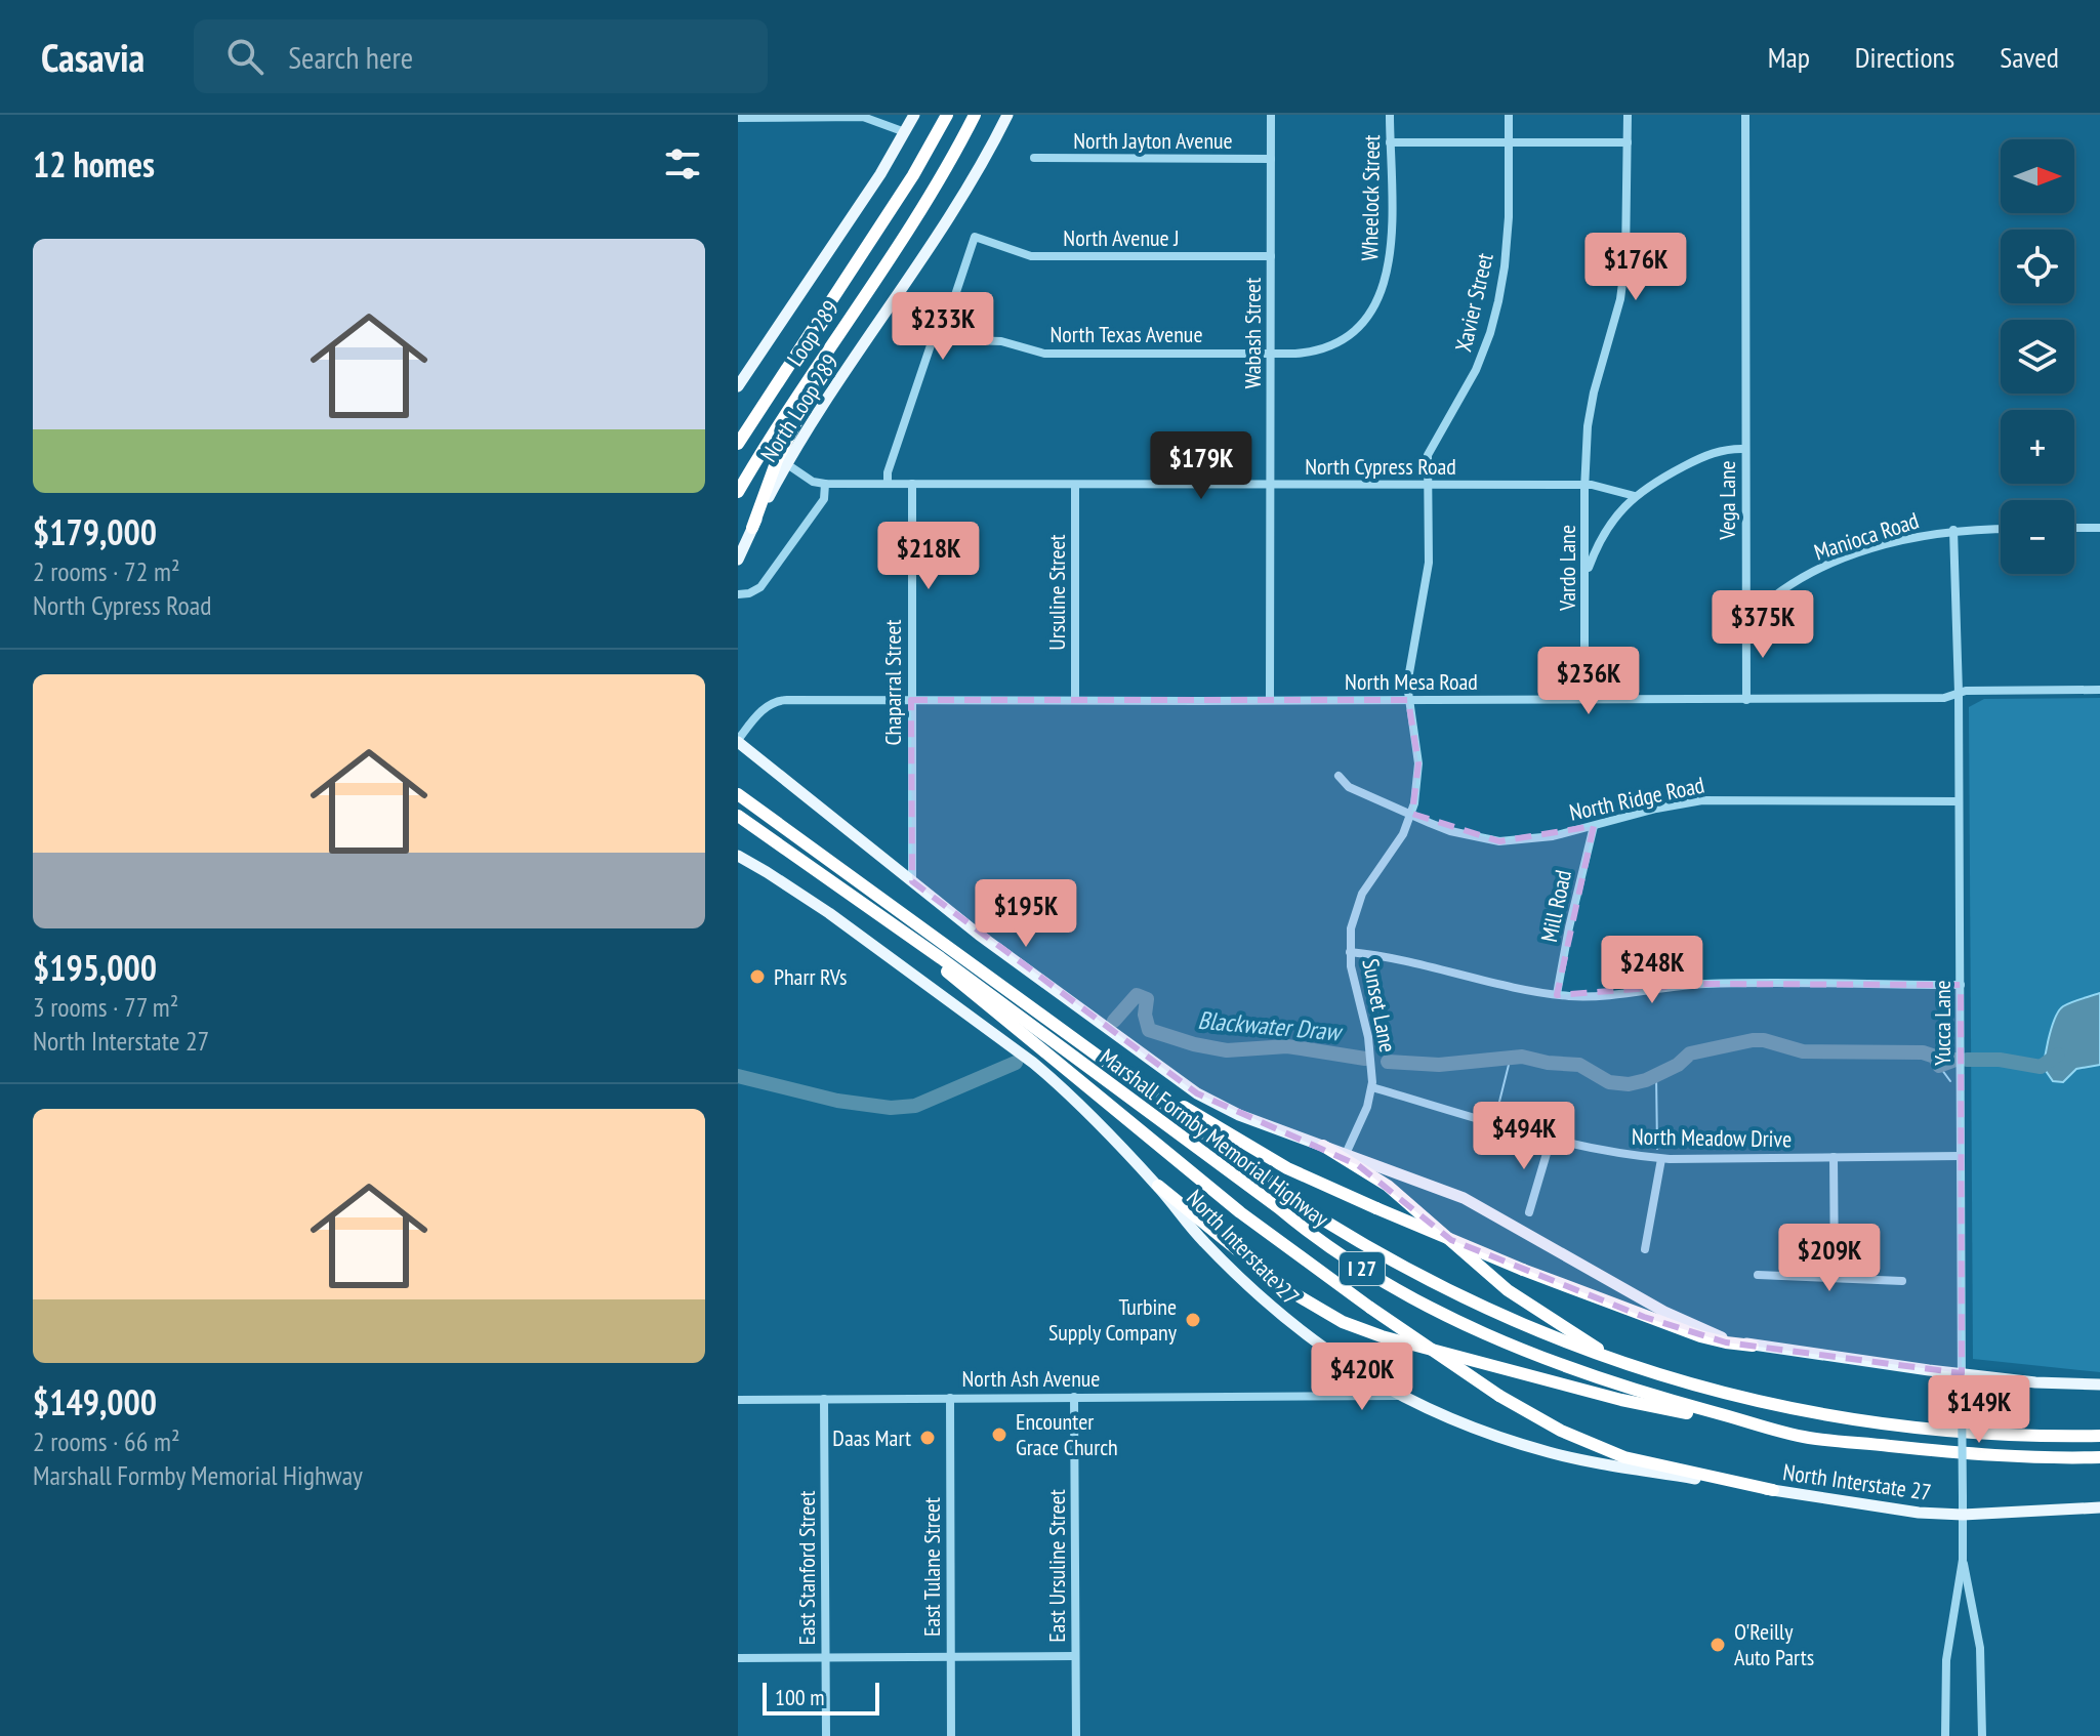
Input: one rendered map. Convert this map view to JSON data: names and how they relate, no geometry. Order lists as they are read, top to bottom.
{
  "streets": {
    "highway": ["Loop 289", "Marshall Formby Memorial Highway", "I 27"],
    "main road": ["North Loop 289", "North Interstate 27"],
    "street": [
      "North Jayton Avenue",
      "Wheelock Street",
      "North Avenue J",
      "Xavier Street",
      "Wabash Street",
      "North Texas Avenue",
      "North Cypress Road",
      "Vega Lane",
      "Manioca Road",
      "Vardo Lane",
      "Ursuline Street",
      "North Mesa Road",
      "Chaparral Street",
      "North Ridge Road",
      "Mill Road",
      "Sunset Lane",
      "Yucca Lane",
      "North Meadow Drive",
      "North Ash Avenue",
      "East Ursuline Street",
      "East Tulane Street",
      "East Stanford Street"
    ]
  },
  "crossings": [
    ["North Jayton Avenue", "Wabash Street"],
    ["Wheelock Street", "Wabash Street"],
    ["Wheelock Street", "North Texas Avenue"],
    ["North Avenue J", "Wabash Street"],
    ["North Avenue J", "North Texas Avenue"],
    ["Xavier Street", "North Cypress Road"],
    ["Xavier Street", "Sunset Lane"],
    ["Wabash Street", "North Texas Avenue"],
    ["Wabash Street", "North Cypress Road"],
    ["Wabash Street", "North Mesa Road"],
    ["North Loop 289", "North Cypress Road"],
    ["North Cypress Road", "Vardo Lane"],
    ["North Cypress Road", "Ursuline Street"],
    ["North Cypress Road", "Chaparral Street"],
    ["North Cypress Road", "Sunset Lane"],
    ["Vega Lane", "Manioca Road"],
    ["Vega Lane", "North Mesa Road"],
    ["Manioca Road", "Yucca Lane"],
    ["Vardo Lane", "North Mesa Road"],
    ["Ursuline Street", "North Mesa Road"],
    ["North Mesa Road", "Chaparral Street"],
    ["North Mesa Road", "Sunset Lane"],
    ["North Mesa Road", "Yucca Lane"],
    ["North Ridge Road", "Mill Road"],
    ["North Ridge Road", "Sunset Lane"],
    ["North Ridge Road", "Yucca Lane"],
    ["Sunset Lane", "North Meadow Drive"],
    ["Yucca Lane", "North Meadow Drive"],
    ["Yucca Lane", "North Interstate 27"],
    ["North Interstate 27", "North Ash Avenue"],
    ["North Ash Avenue", "East Ursuline Street"],
    ["North Ash Avenue", "East Tulane Street"],
    ["North Ash Avenue", "East Stanford Street"]
  ],
  "water": ["Blackwater Draw"],
  "places": [
    "Pharr RVs",
    "Turbine Supply Company",
    "Encounter Grace Church",
    "Daas Mart",
    "O'Reilly Auto Parts"
  ],
  "scale_bar": "100 m",
  "north": "right",
  "page": {
    "header": "Casavia",
    "search": "Search here",
    "nav": ["Map", "Directions", "Saved"],
    "heading": "12 homes",
    "map_buttons": ["+", "−"],
    "list": [
      {
        "name": "$179,000",
        "note": "2 rooms · 72 m² · North Cypress Road"
      },
      {
        "name": "$195,000",
        "note": "3 rooms · 77 m² · North Interstate 27"
      },
      {
        "name": "$149,000",
        "note": "2 rooms · 66 m² · Marshall Formby Memorial Highway"
      }
    ],
    "price": [
      "$176K",
      "$233K",
      "$179K",
      "$218K",
      "$375K",
      "$236K",
      "$195K",
      "$248K",
      "$494K",
      "$209K",
      "$420K",
      "$149K"
    ],
    "scale": "100 m"
  }
}
